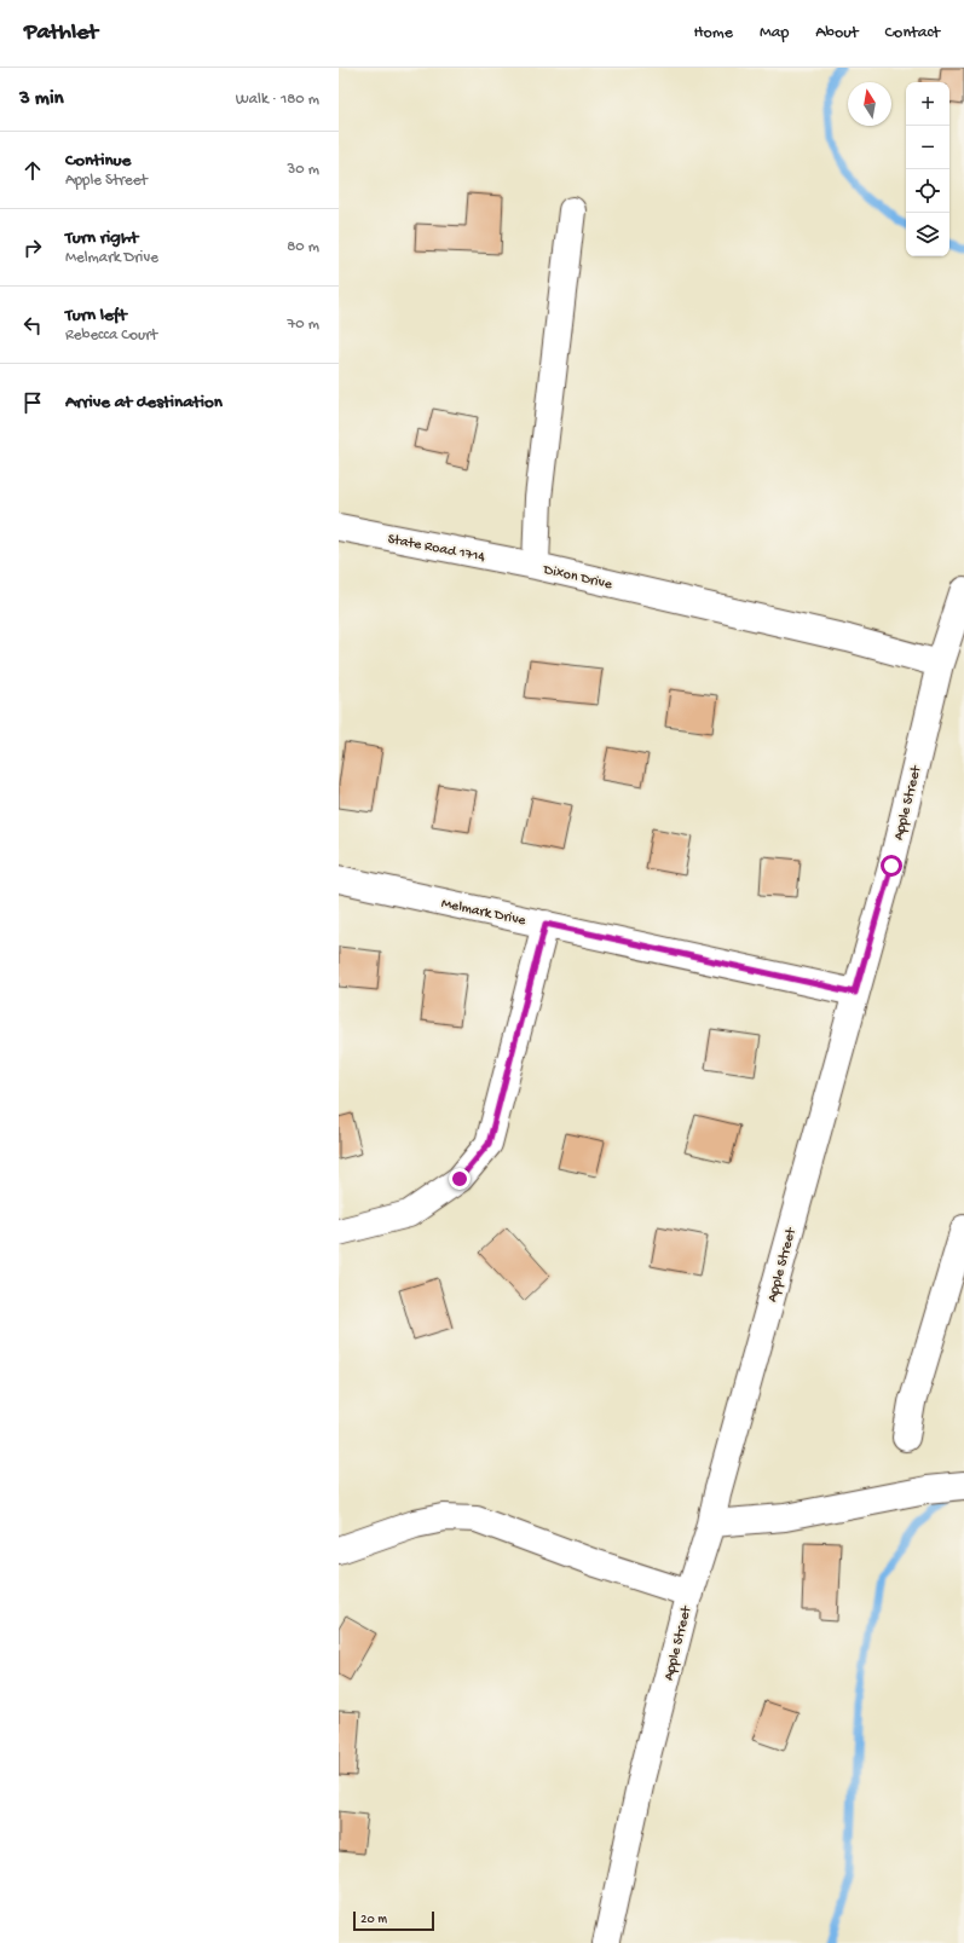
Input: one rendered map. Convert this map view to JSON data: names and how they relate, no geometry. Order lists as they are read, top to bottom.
{
  "streets": {
    "street": [
      "State Road 1714",
      "Dixon Drive",
      "Apple Street",
      "Melmark Drive"
    ]
  },
  "crossings": [
    ["State Road 1714", "Dixon Drive"],
    ["Dixon Drive", "Apple Street"],
    ["Apple Street", "Melmark Drive"]
  ],
  "scale_bar": "20 m",
  "north": "top",
  "page": {
    "header": "Pathlet",
    "nav": [
      "Home",
      "Map",
      "About",
      "Contact"
    ],
    "heading": ["3 min", "Walk · 180 m"],
    "map_buttons": ["+", "−"],
    "list": [
      ["Continue", "Apple Street", "30 m"],
      ["Turn right", "Melmark Drive", "80 m"],
      ["Turn left", "Rebecca Court", "70 m"],
      "Arrive at destination"
    ],
    "scale": "20 m"
  }
}
